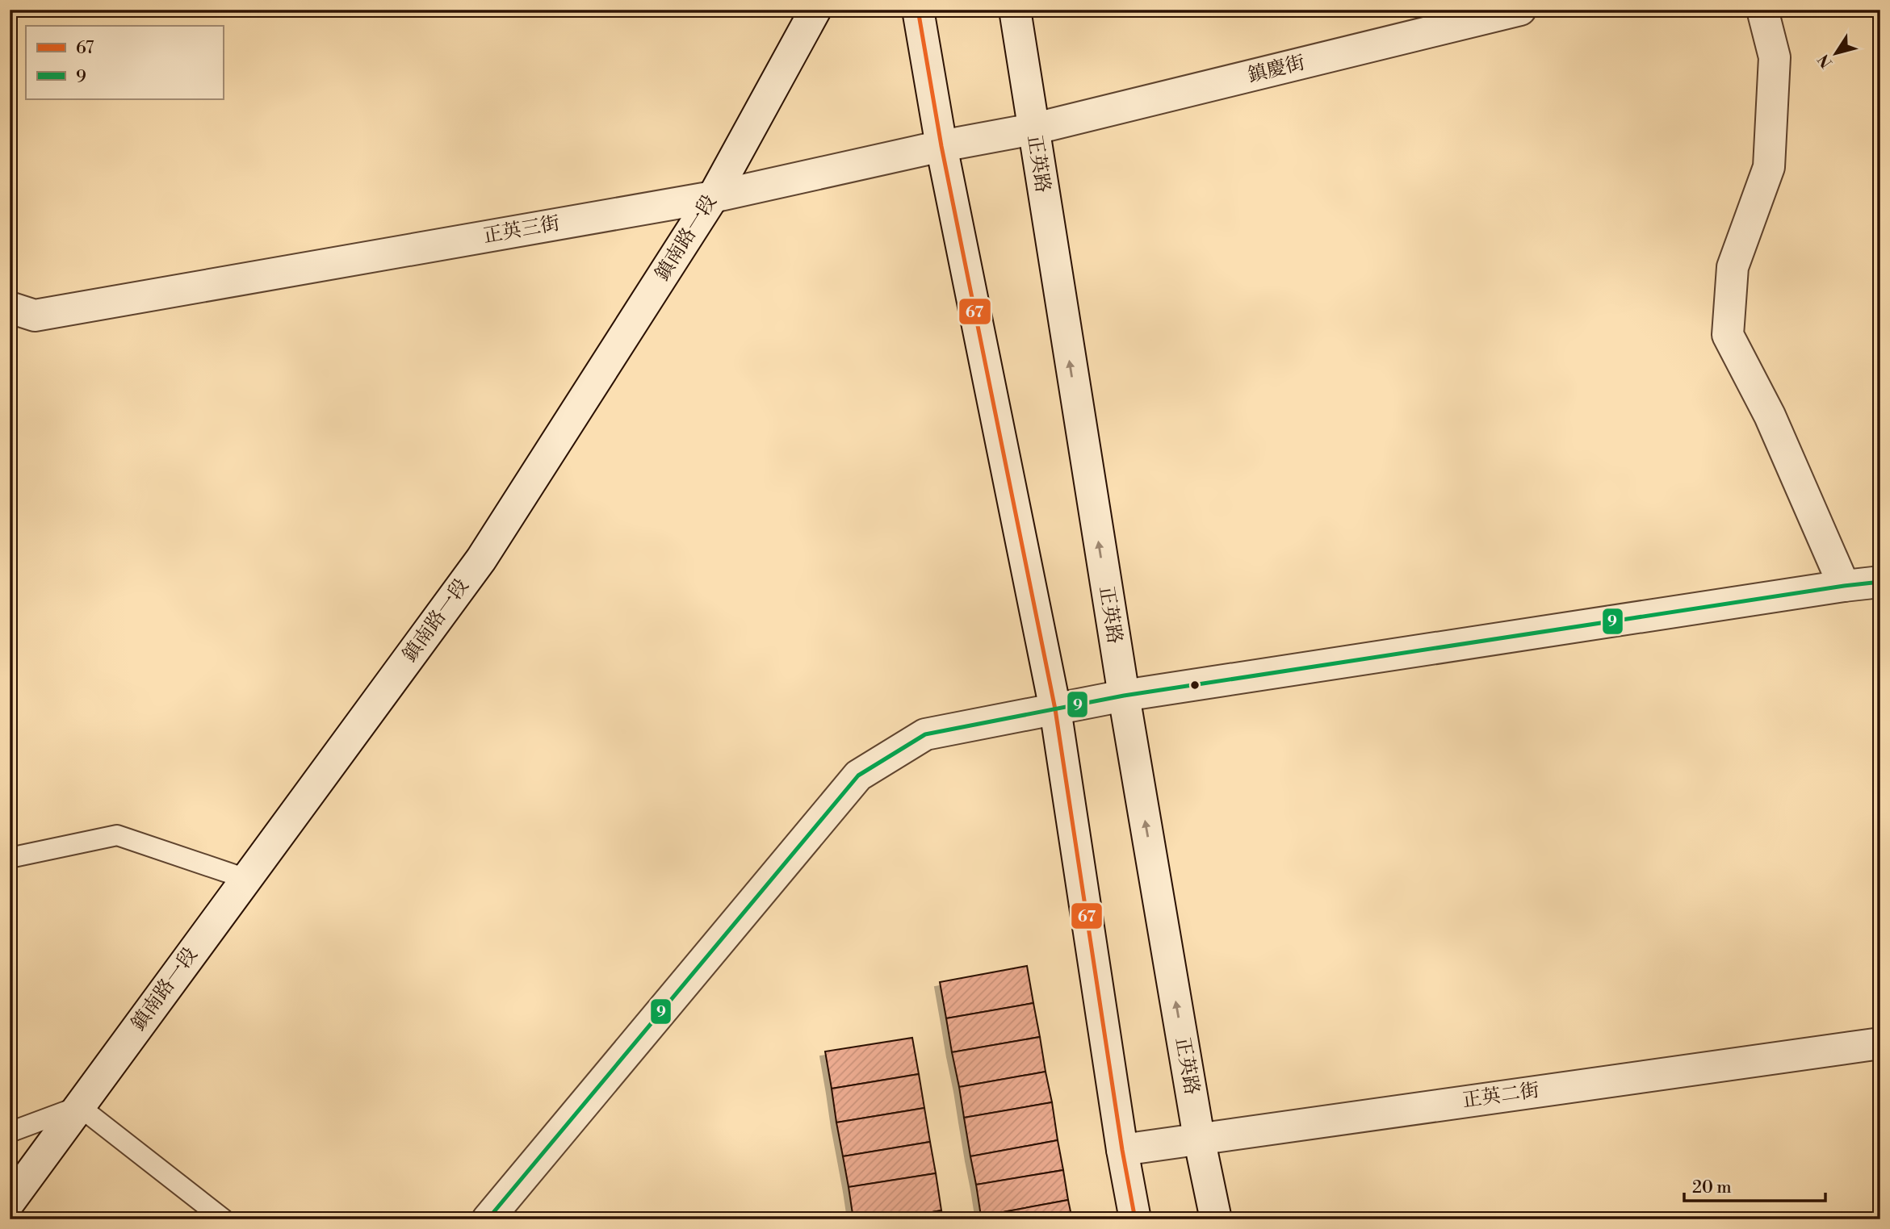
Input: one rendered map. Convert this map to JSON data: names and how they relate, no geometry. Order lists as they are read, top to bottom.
{
  "streets": {
    "street": [
      "鎮慶街",
      "正英路",
      "正英三街",
      "鎮南路一段",
      "正英二街"
    ]
  },
  "crossings": [
    ["鎮慶街", "正英路"],
    ["鎮慶街", "正英三街"],
    ["正英路", "正英三街"],
    ["正英路", "正英二街"],
    ["正英三街", "鎮南路一段"]
  ],
  "lines": ["transit line 67", "transit line 9"],
  "legend": ["67", "9"],
  "scale_bar": "20 m",
  "north": "bottom left"
}
